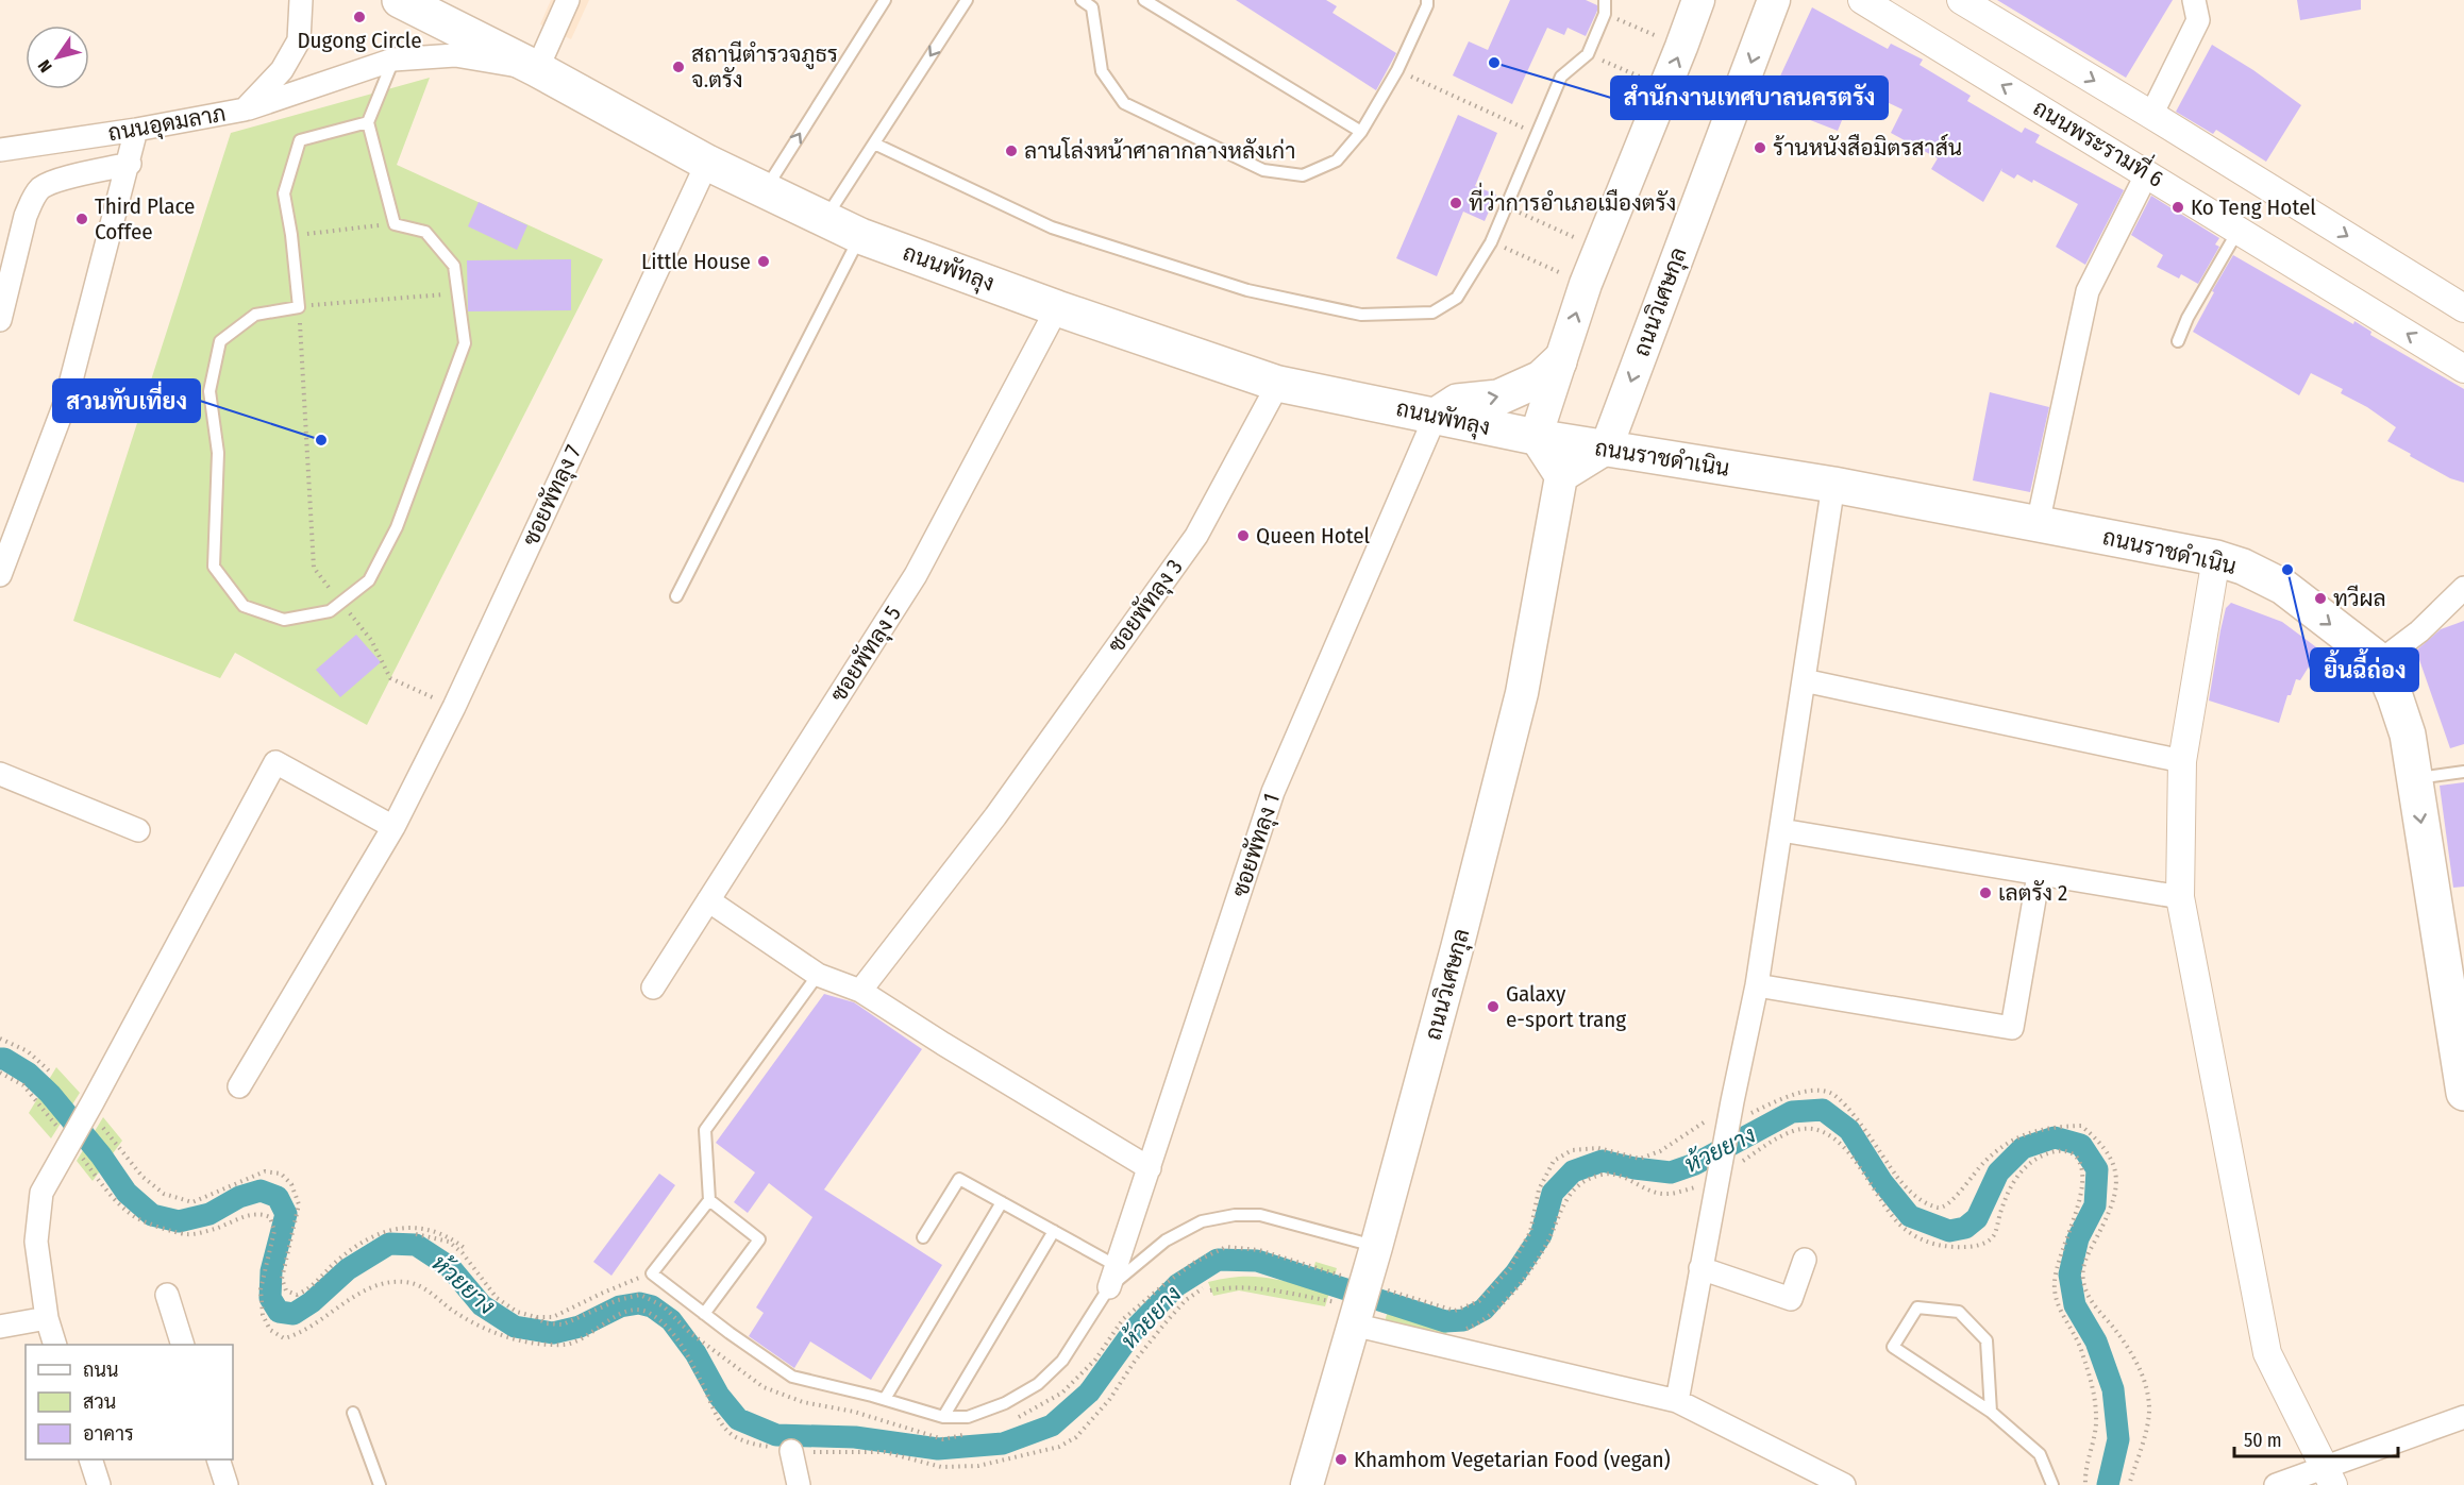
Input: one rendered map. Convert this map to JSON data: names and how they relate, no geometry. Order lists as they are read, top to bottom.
{
  "streets": {
    "main road": ["ถนนพัทลุง", "ถนนวิเศษกุล", "ถนนราชดำเนิน"],
    "street": [
      "ถนนอุดมลาภ",
      "ถนนพระรามที่ 6",
      "ซอยพัทลุง 7",
      "ซอยพัทลุง 3",
      "ซอยพัทลุง 5",
      "ซอยพัทลุง 1"
    ]
  },
  "crossings": [
    ["ถนนพัทลุง", "ถนนราชดำเนิน"],
    ["ถนนพัทลุง", "ซอยพัทลุง 7"],
    ["ถนนพัทลุง", "ซอยพัทลุง 3"],
    ["ถนนพัทลุง", "ซอยพัทลุง 5"],
    ["ถนนพัทลุง", "ซอยพัทลุง 1"],
    ["ถนนวิเศษกุล", "ถนนราชดำเนิน"]
  ],
  "water": ["ห้วยยาง"],
  "places": [
    "Dugong Circle",
    "สำนักงานเทศบาลนครตรัง",
    "สถานีตำรวจภูธร จ.ตรัง",
    "ร้านหนังสือมิตรสาส์น",
    "ลานโล่งหน้าศาลากลางหลังเก่า",
    "ที่ว่าการอำเภอเมืองตรัง",
    "Ko Teng Hotel",
    "Third Place Coffee",
    "Little House",
    "สวนทับเที่ยง",
    "Queen Hotel",
    "ยิ้นฉี้ถ่อง",
    "ทวีผล",
    "เลตรัง 2",
    "Galaxy e-sport trang",
    "Khamhom Vegetarian Food (vegan)"
  ],
  "legend": ["ถนน", "สวน", "อาคาร"],
  "scale_bar": "50 m",
  "north": "bottom left"
}
